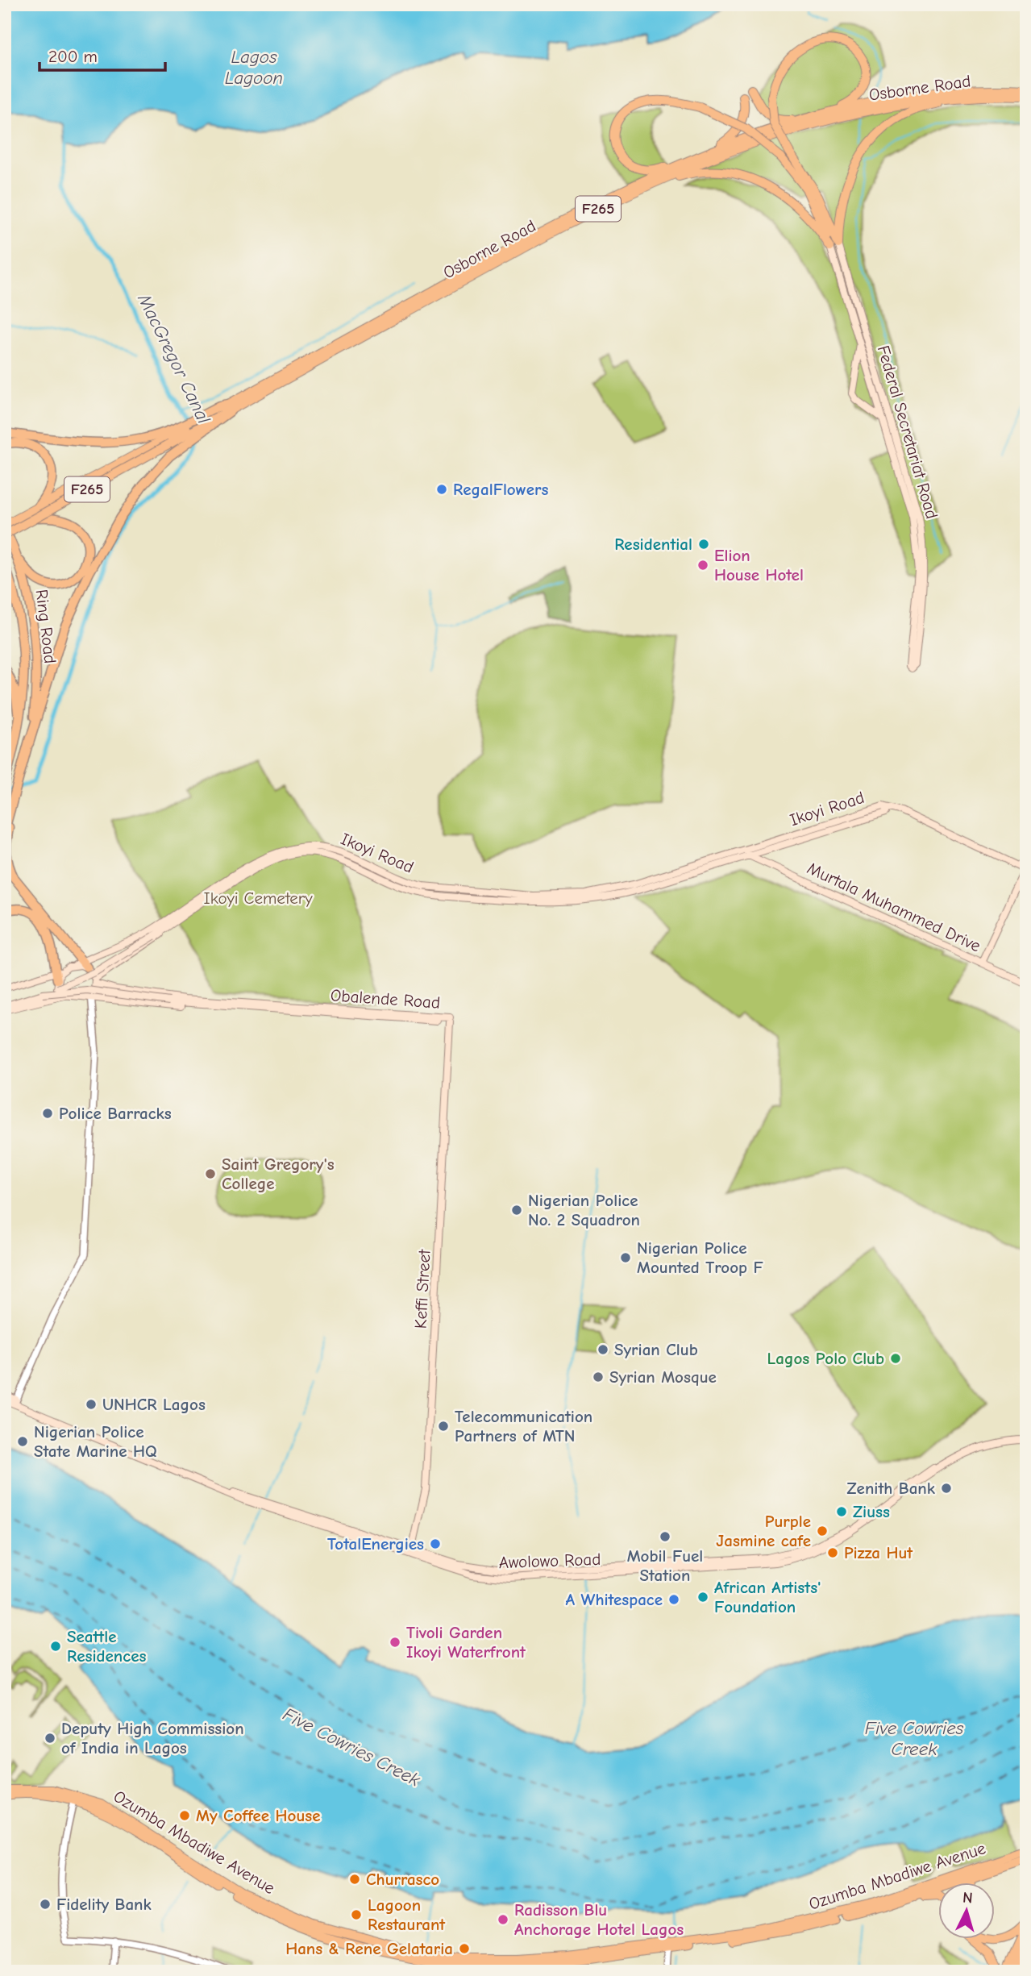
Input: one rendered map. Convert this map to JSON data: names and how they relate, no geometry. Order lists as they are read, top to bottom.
{
  "streets": {
    "highway": ["F265", "Ring Road"],
    "main road": [
      "Osborne Road",
      "Federal Secretariat Road",
      "Ikoyi Road",
      "Murtala Muhammed Drive",
      "Obalende Road",
      "Keffi Street",
      "Awolowo Road",
      "Ozumba Mbadiwe Avenue"
    ]
  },
  "crossings": [
    ["Osborne Road", "F265"],
    ["F265", "Ring Road"],
    ["Ikoyi Road", "Murtala Muhammed Drive"],
    ["Ikoyi Road", "Obalende Road"],
    ["Obalende Road", "Keffi Street"],
    ["Keffi Street", "Awolowo Road"]
  ],
  "water": ["Lagos Lagoon", "MacGregor Canal", "Five Cowries Creek"],
  "parks": ["Ikoyi Cemetery"],
  "places": [
    "RegalFlowers",
    "Residential",
    "Elion House Hotel",
    "Police Barracks",
    "Saint Gregory's College",
    "Nigerian Police No. 2 Squadron",
    "Nigerian Police Mounted Troop F",
    "Syrian Club",
    "Lagos Polo Club",
    "Syrian Mosque",
    "UNHCR Lagos",
    "Telecommunication Partners of MTN",
    "Nigerian Police State Marine HQ",
    "Zenith Bank",
    "Ziuss",
    "Purple Jasmine cafe",
    "Mobil Fuel Station",
    "TotalEnergies",
    "Pizza Hut",
    "African Artists' Foundation",
    "A Whitespace",
    "Tivoli Garden Ikoyi Waterfront",
    "Seattle Residences",
    "Deputy High Commission of India in Lagos",
    "My Coffee House",
    "Churrasco",
    "Fidelity Bank",
    "Lagoon Restaurant",
    "Radisson Blu Anchorage Hotel Lagos",
    "Hans & Rene Gelataria"
  ],
  "scale_bar": "200 m",
  "north": "top"
}
